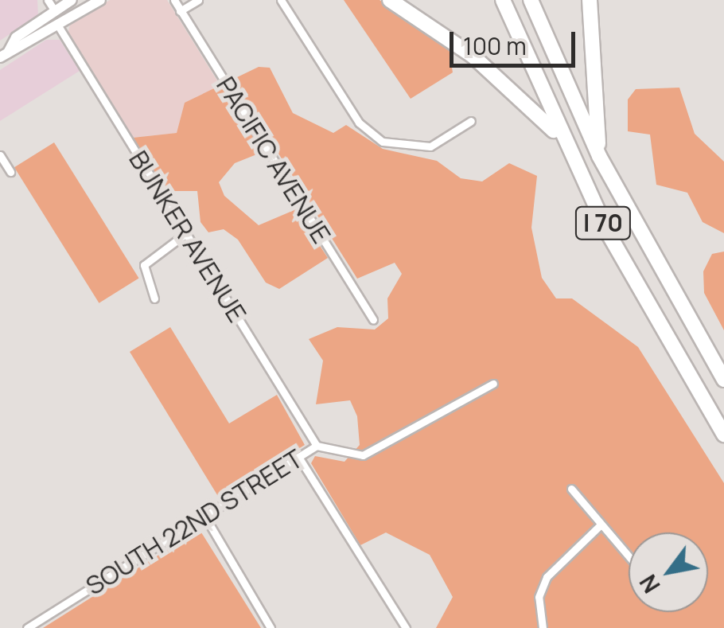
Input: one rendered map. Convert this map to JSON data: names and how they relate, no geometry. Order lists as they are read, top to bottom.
{
  "streets": {
    "highway": ["I 70"],
    "street": ["PACIFIC AVENUE", "BUNKER AVENUE", "SOUTH 22ND STREET"]
  },
  "crossings": [
    ["BUNKER AVENUE", "SOUTH 22ND STREET"]
  ],
  "scale_bar": "100 m",
  "north": "bottom left"
}
